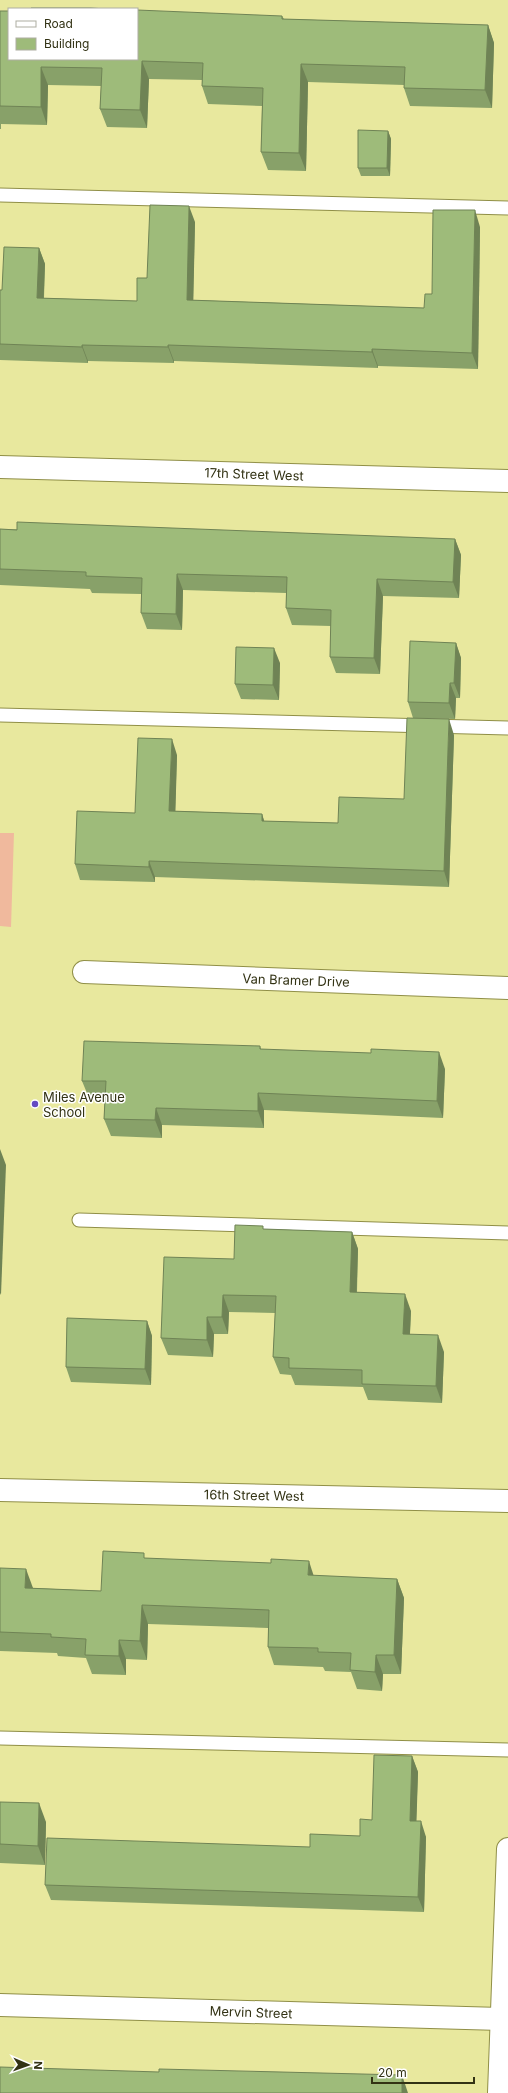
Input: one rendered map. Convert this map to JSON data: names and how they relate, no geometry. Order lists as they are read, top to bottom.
{
  "streets": {
    "street": [
      "17th Street West",
      "Van Bramer Drive",
      "16th Street West",
      "Mervin Street"
    ]
  },
  "places": ["Miles Avenue School"],
  "legend": ["Road", "Building"],
  "scale_bar": "20 m",
  "north": "right"
}
